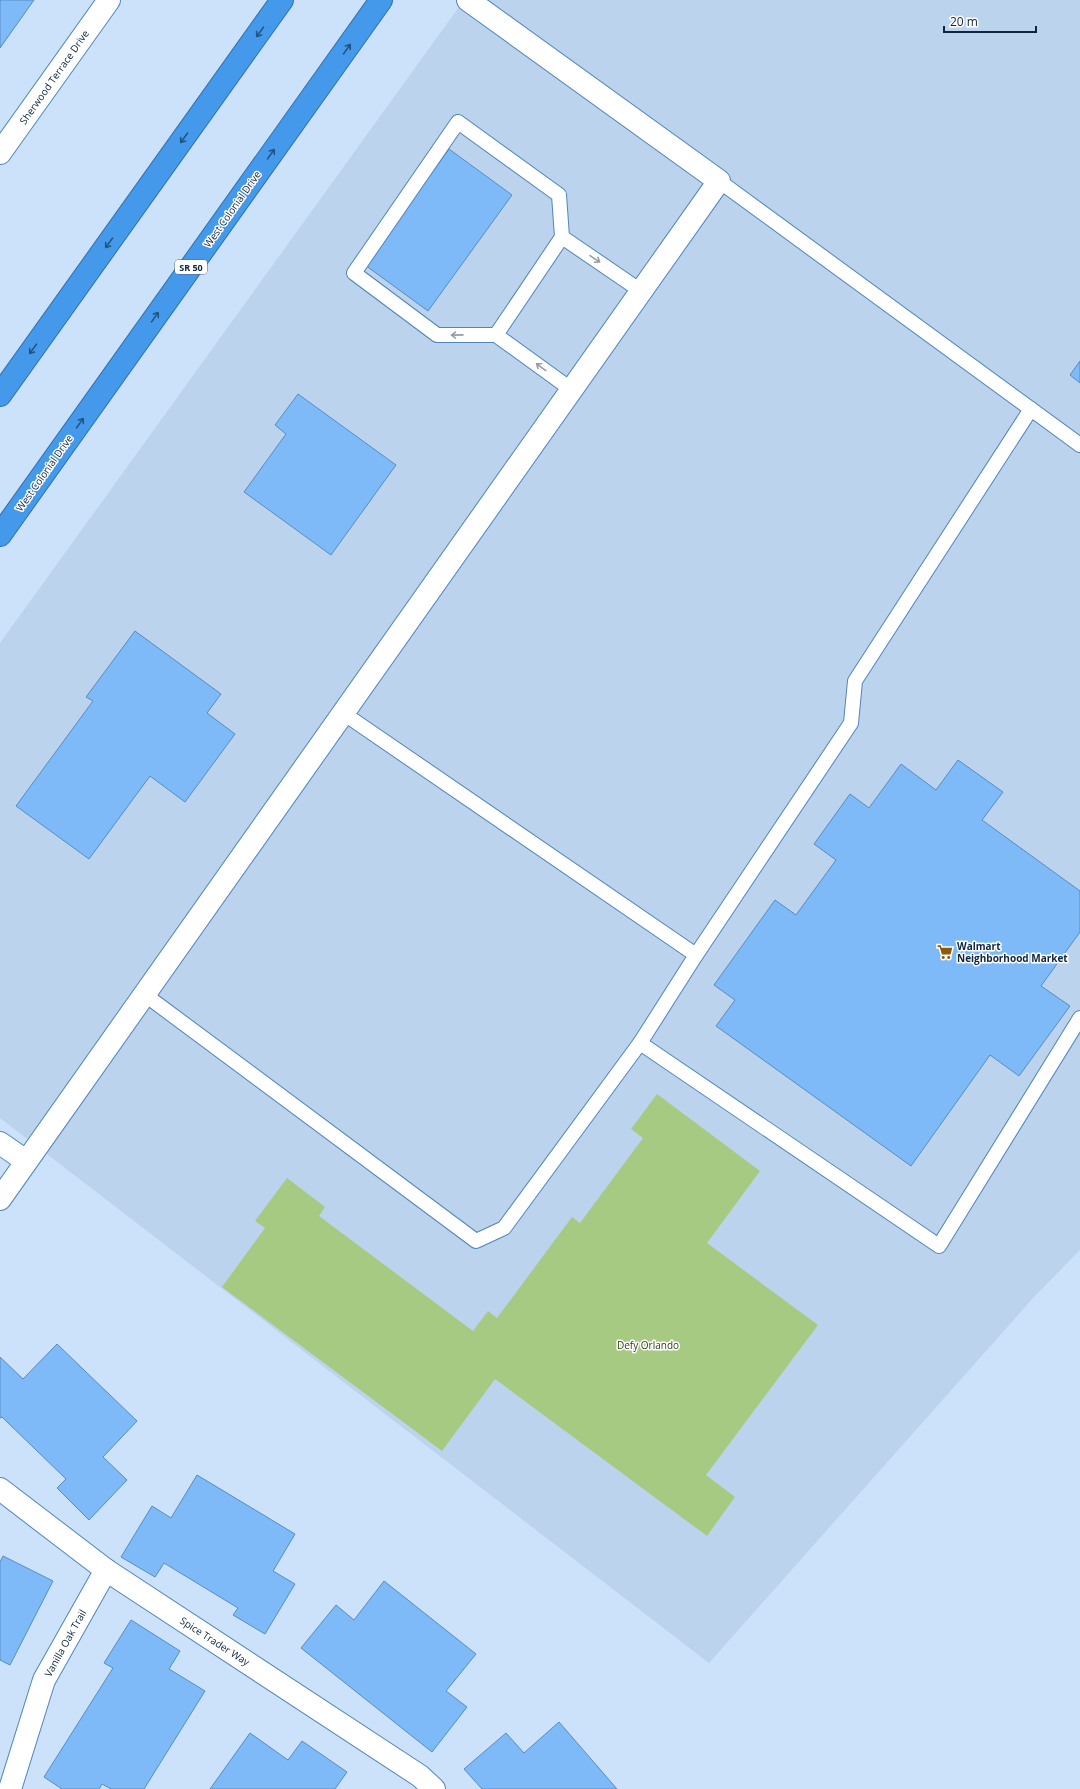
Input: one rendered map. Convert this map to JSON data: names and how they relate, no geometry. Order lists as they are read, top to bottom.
{
  "streets": {
    "highway": ["West Colonial Drive", "SR 50"],
    "street": ["Sherwood Terrace Drive", "Spice Trader Way", "Vanilla Oak Trail"]
  },
  "crossings": [
    ["Spice Trader Way", "Vanilla Oak Trail"]
  ],
  "parks": ["Defy Orlando"],
  "places": {
    "supermarket": ["Walmart Neighborhood Market"]
  },
  "scale_bar": "20 m"
}
